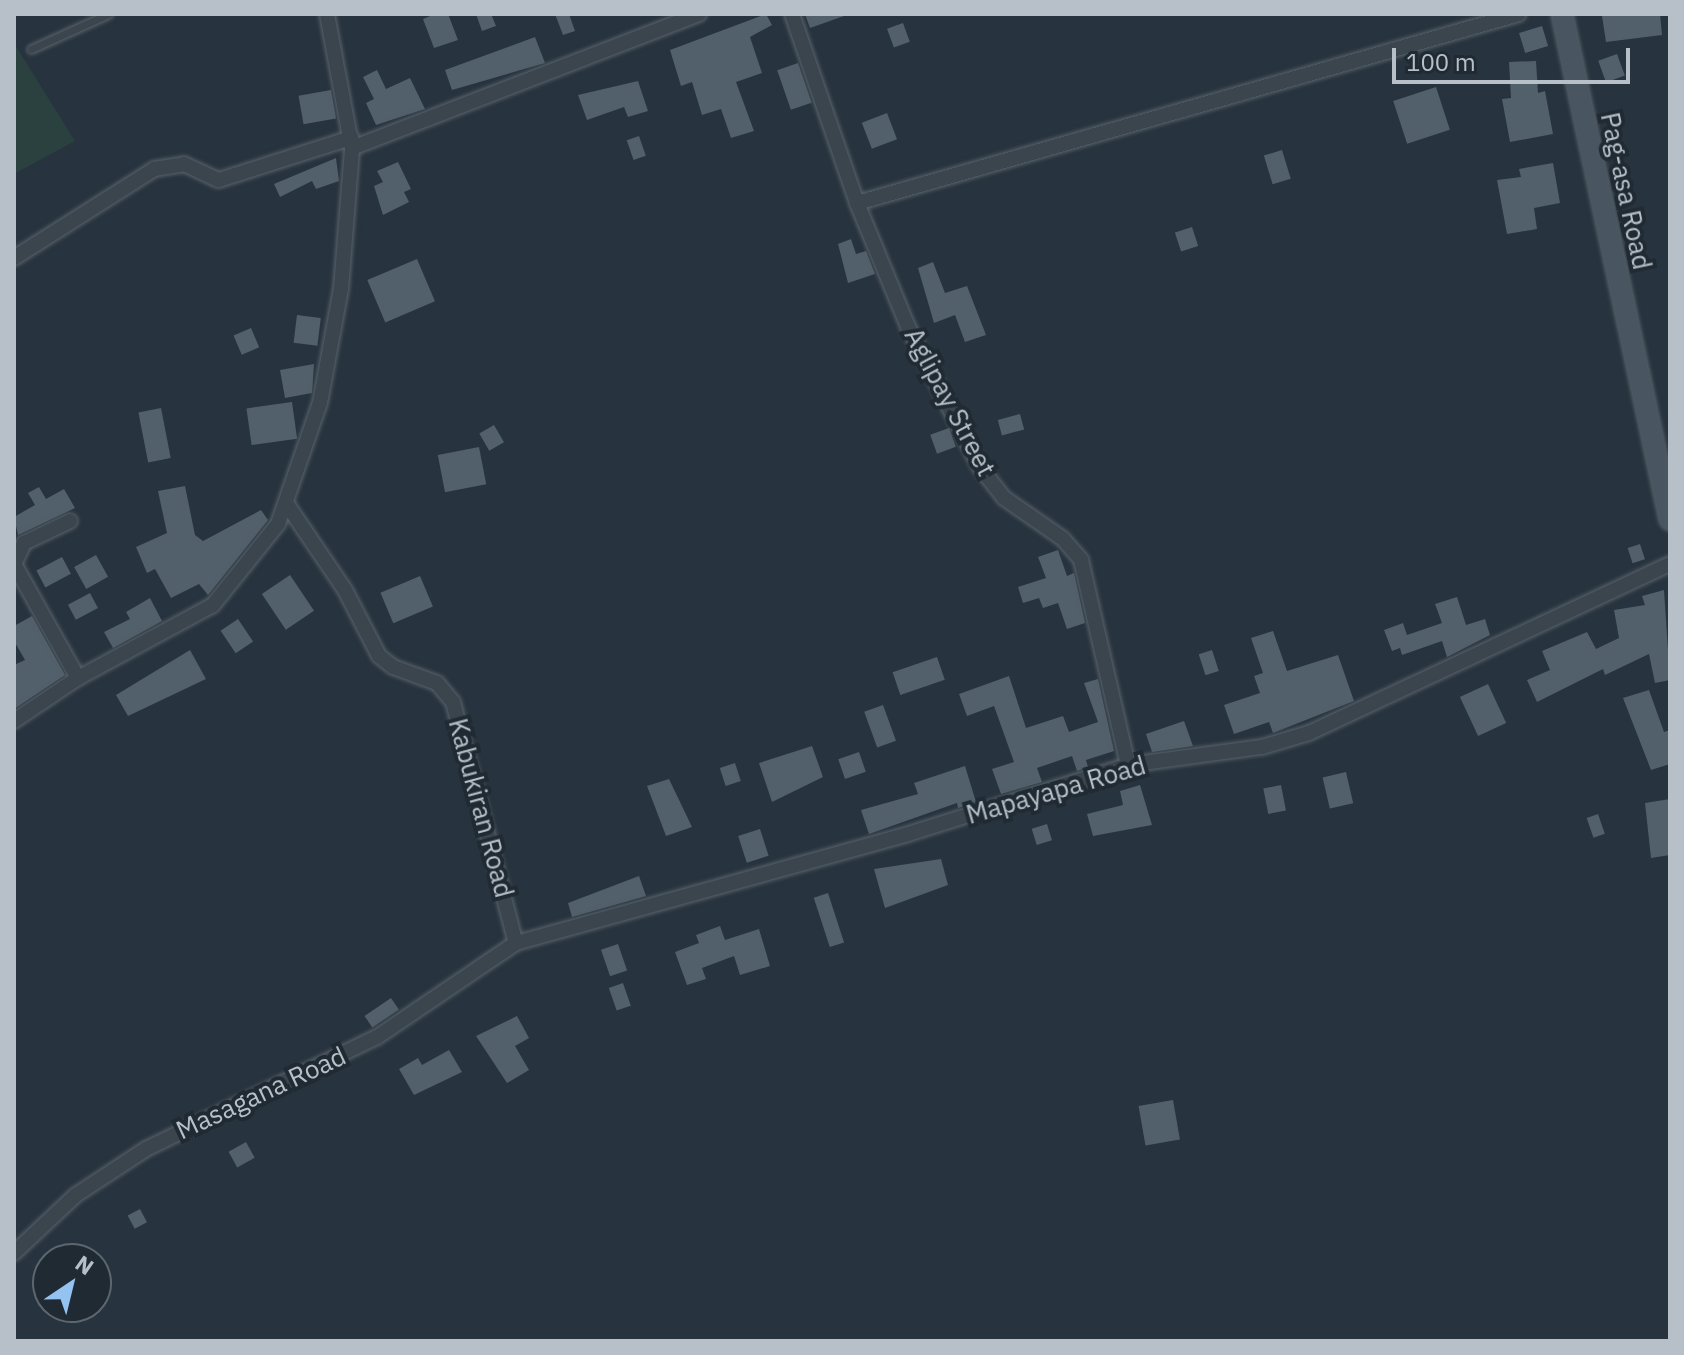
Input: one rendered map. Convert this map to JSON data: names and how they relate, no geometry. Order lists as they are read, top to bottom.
{
  "streets": {
    "main road": ["Pag-asa Road"],
    "street": [
      "Aglipay Street",
      "Mapayapa Road",
      "Kabukiran Road",
      "Masagana Road"
    ]
  },
  "crossings": [
    ["Aglipay Street", "Mapayapa Road"],
    ["Mapayapa Road", "Kabukiran Road"],
    ["Mapayapa Road", "Masagana Road"],
    ["Kabukiran Road", "Masagana Road"]
  ],
  "scale_bar": "100 m",
  "north": "top right"
}
